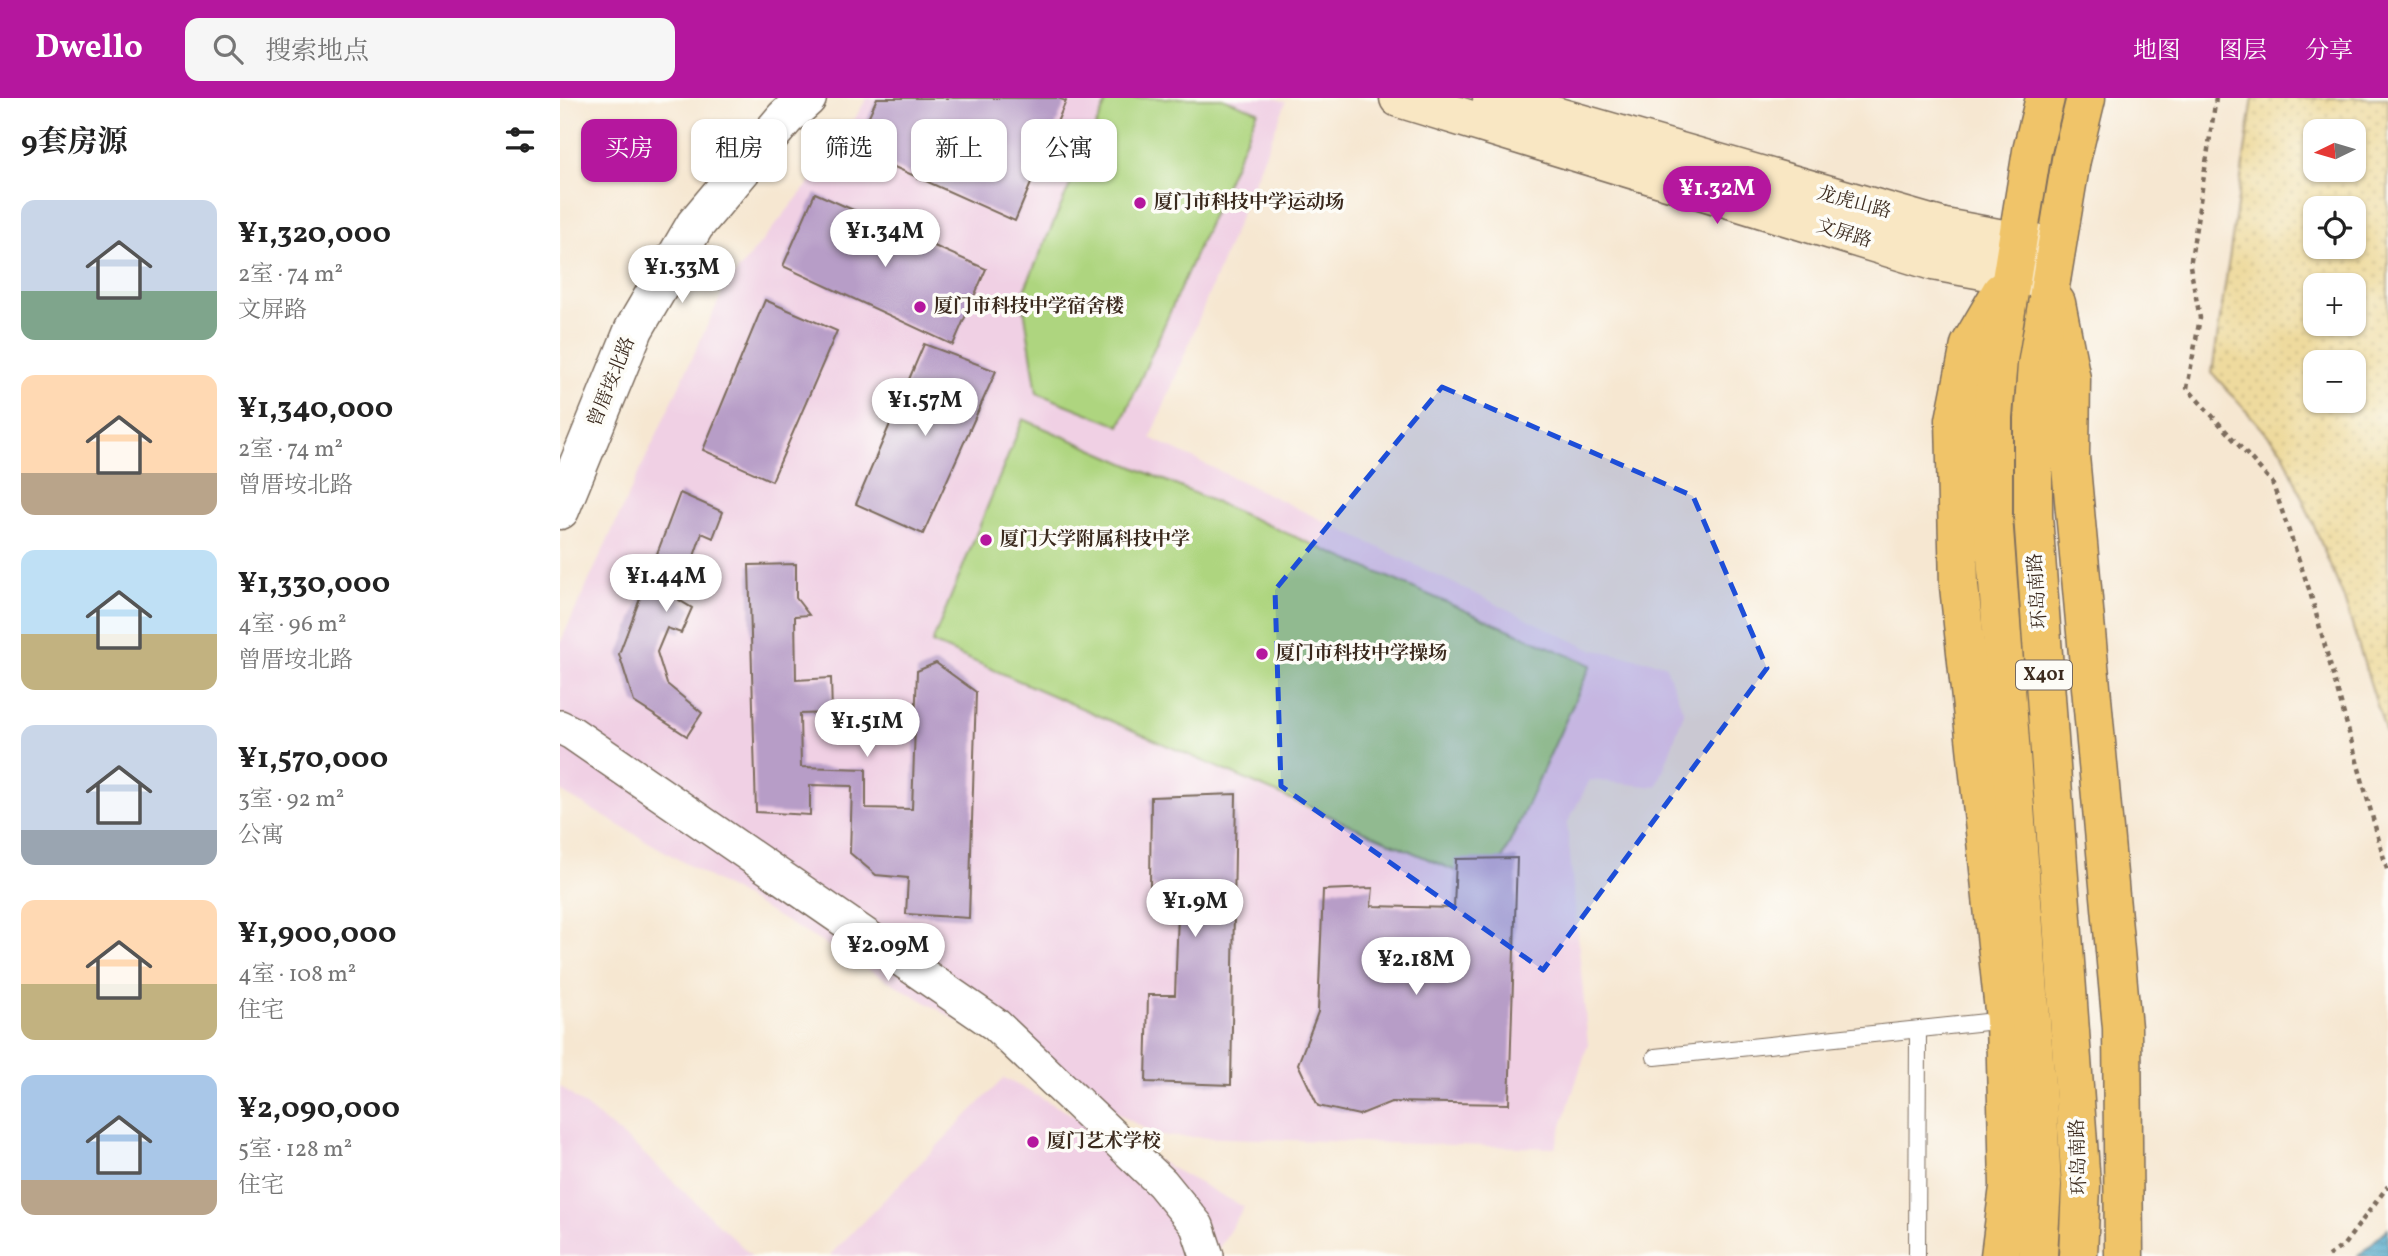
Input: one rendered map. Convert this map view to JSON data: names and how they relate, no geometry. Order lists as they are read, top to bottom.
{
  "streets": {
    "main road": [
      "龙虎山路",
      "文屏路",
      "环岛南路",
      "X401"
    ],
    "street": ["曾厝垵北路"]
  },
  "crossings": [
    ["龙虎山路", "文屏路"],
    ["龙虎山路", "环岛南路"],
    ["文屏路", "环岛南路"]
  ],
  "places": [
    "厦门市科技中学运动场",
    "厦门市科技中学宿舍楼",
    "厦门大学附属科技中学",
    "厦门市科技中学操场",
    "厦门艺术学校"
  ],
  "north": "left",
  "page": {
    "header": "Dwello",
    "search": "搜索地点",
    "nav": ["地图", "图层", "分享"],
    "heading": "9套房源",
    "map_buttons": ["+", "−"],
    "chip": [
      "买房",
      "租房",
      "筛选",
      "新上",
      "公寓"
    ],
    "price": [
      "¥1.32M",
      "¥1.34M",
      "¥1.33M",
      "¥1.57M",
      "¥1.44M",
      "¥1.51M",
      "¥1.9M",
      "¥2.09M",
      "¥2.18M"
    ],
    "list": [
      {
        "name": "¥1,320,000",
        "note": "2室 · 74 m² · 文屏路"
      },
      {
        "name": "¥1,340,000",
        "note": "2室 · 74 m² · 曾厝垵北路"
      },
      {
        "name": "¥1,330,000",
        "note": "4室 · 96 m² · 曾厝垵北路"
      },
      {
        "name": "¥1,570,000",
        "note": "3室 · 92 m² · 公寓"
      },
      {
        "name": "¥1,900,000",
        "note": "4室 · 108 m² · 住宅"
      },
      {
        "name": "¥2,090,000",
        "note": "5室 · 128 m² · 住宅"
      }
    ]
  }
}
